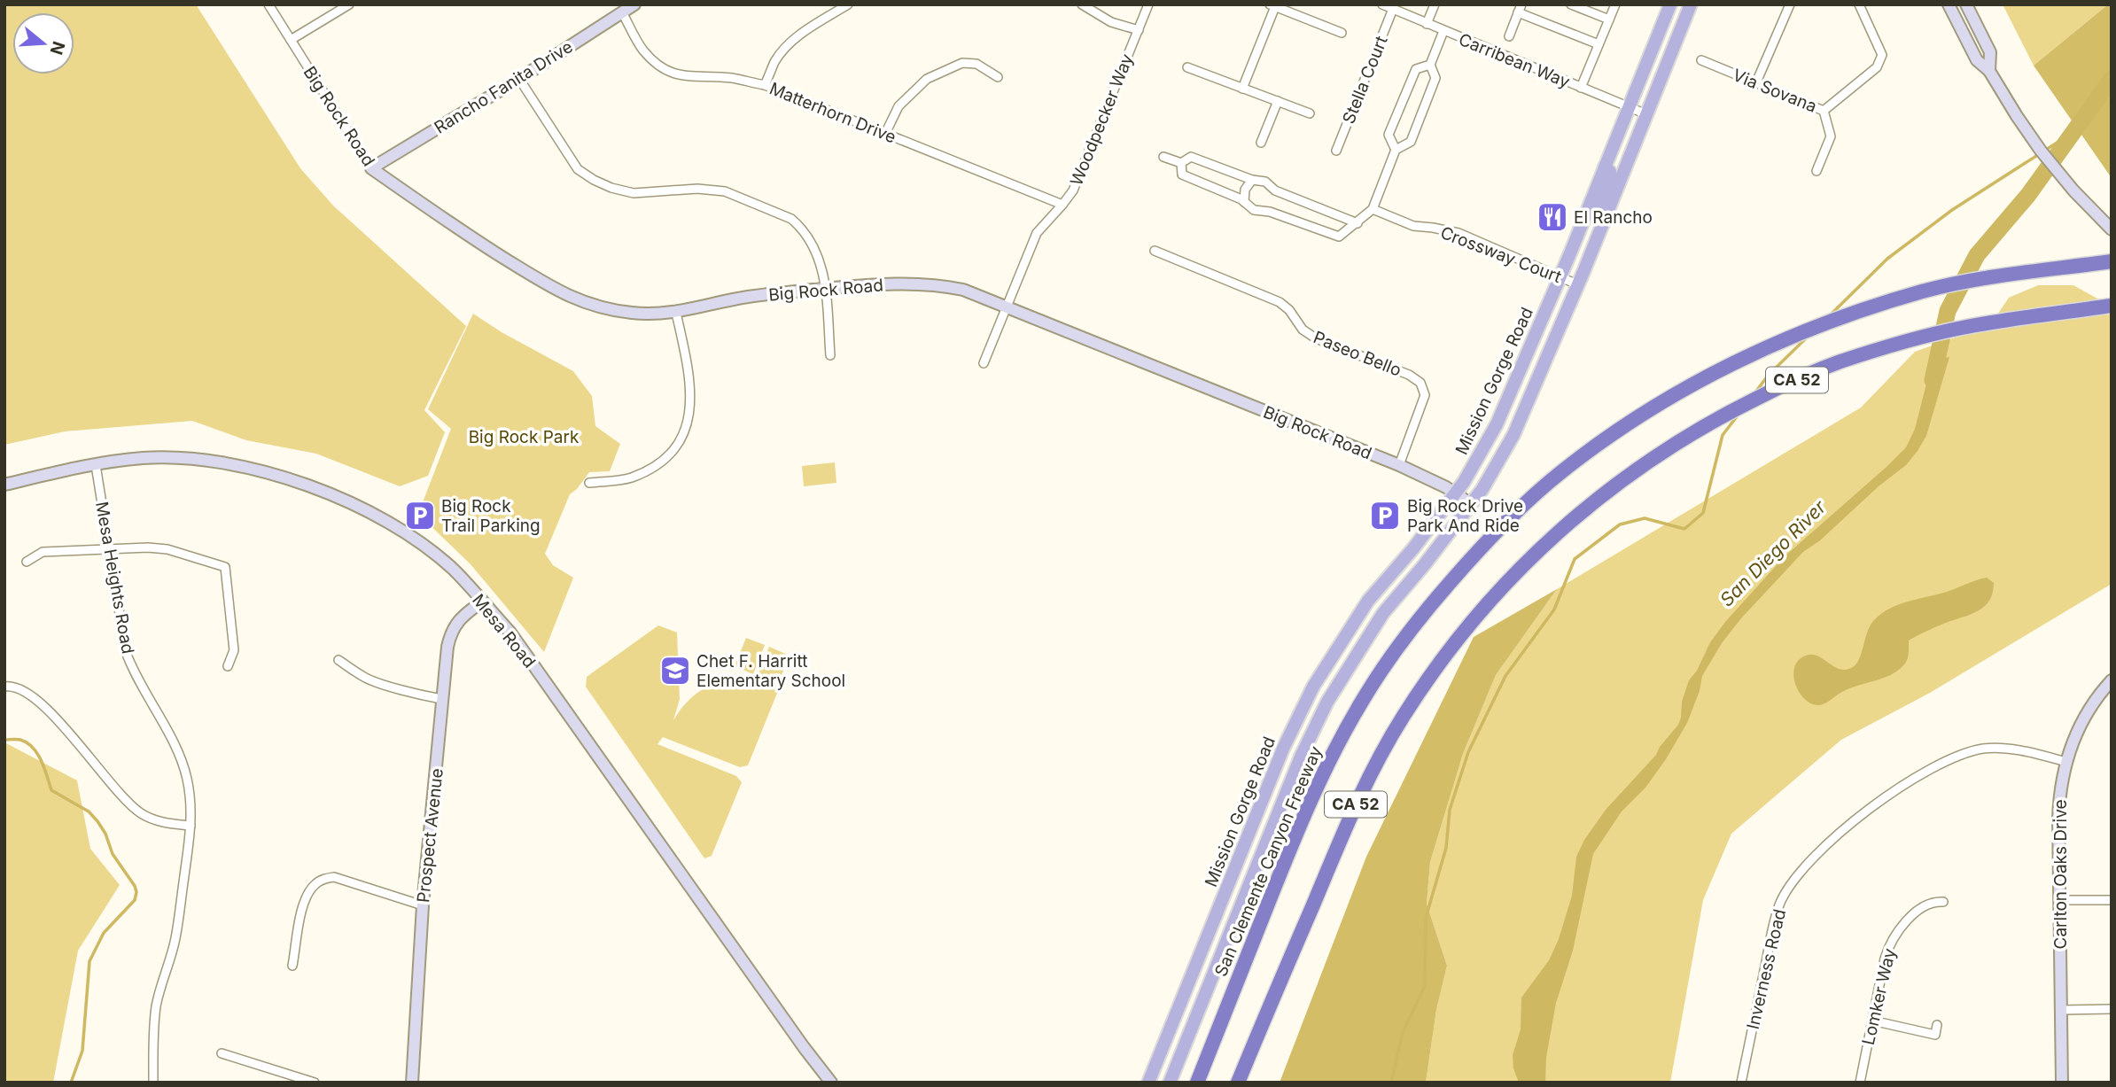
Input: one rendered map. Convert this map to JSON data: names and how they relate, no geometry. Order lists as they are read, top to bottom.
{
  "streets": {
    "highway": ["CA 52", "San Clemente Canyon Freeway"],
    "main road": ["Mission Gorge Road"],
    "street": [
      "Carribean Way",
      "Stella Court",
      "Rancho Fanita Drive",
      "Via Sovana",
      "Matterhorn Drive",
      "Big Rock Road",
      "Woodpecker Way",
      "Crossway Court",
      "Paseo Bello",
      "Mesa Heights Road",
      "Mesa Road",
      "Prospect Avenue",
      "Carlton Oaks Drive",
      "Inverness Road",
      "Lomker Way"
    ]
  },
  "crossings": [
    ["Carribean Way", "Stella Court"],
    ["Carribean Way", "Mission Gorge Road"],
    ["Rancho Fanita Drive", "Matterhorn Drive"],
    ["Rancho Fanita Drive", "Big Rock Road"],
    ["Matterhorn Drive", "Woodpecker Way"],
    ["Big Rock Road", "Woodpecker Way"],
    ["Big Rock Road", "Paseo Bello"],
    ["Big Rock Road", "Mission Gorge Road"],
    ["Crossway Court", "Mission Gorge Road"],
    ["Mesa Heights Road", "Mesa Road"],
    ["Mesa Road", "Prospect Avenue"],
    ["Carlton Oaks Drive", "Inverness Road"]
  ],
  "water": ["San Diego River"],
  "parks": ["Big Rock Park"],
  "places": {
    "restaurant": ["El Rancho"],
    "parking": ["Big Rock Trail Parking", "Big Rock Drive Park And Ride"],
    "school or university": ["Chet F. Harritt Elementary School"]
  },
  "north": "right"
}
